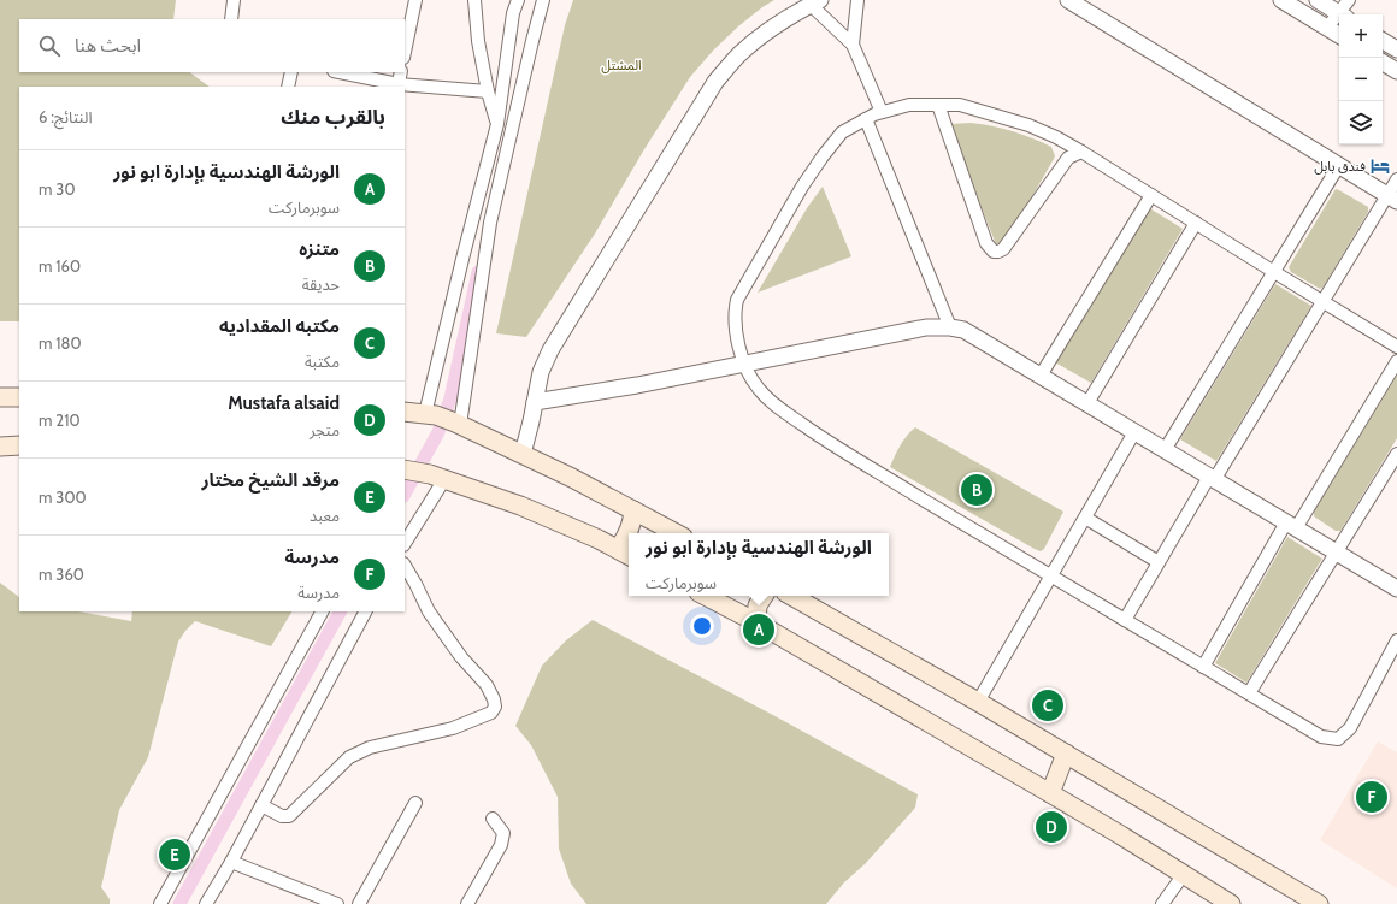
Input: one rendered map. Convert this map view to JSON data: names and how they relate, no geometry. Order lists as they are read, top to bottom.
{
  "parks": ["المشتل"],
  "places": {
    "hotel": ["فندق بابل"]
  },
  "page": {
    "map_buttons": ["+", "−"],
    "search": "ابحث هنا",
    "heading": ["بالقرب منك", "النتائج: 6"],
    "list": [
      {
        "mark": "A",
        "name": "الورشة الهندسية بإدارة ابو نور",
        "note": "سوبرماركت",
        "value": "30 m"
      },
      {
        "mark": "B",
        "name": "متنزه",
        "note": "حديقة",
        "value": "160 m"
      },
      {
        "mark": "C",
        "name": "مكتبه المقداديه",
        "note": "مكتبة",
        "value": "180 m"
      },
      {
        "mark": "D",
        "name": "Mustafa alsaid",
        "note": "متجر",
        "value": "210 m"
      },
      {
        "mark": "E",
        "name": "مرقد الشيخ مختار",
        "note": "معبد",
        "value": "300 m"
      },
      {
        "mark": "F",
        "name": "مدرسة",
        "note": "مدرسة",
        "value": "360 m"
      }
    ],
    "pins": [
      "B",
      "A",
      "C",
      "F",
      "D",
      "E"
    ],
    "popup": ["الورشة الهندسية بإدارة ابو نور", "سوبرماركت"]
  }
}
